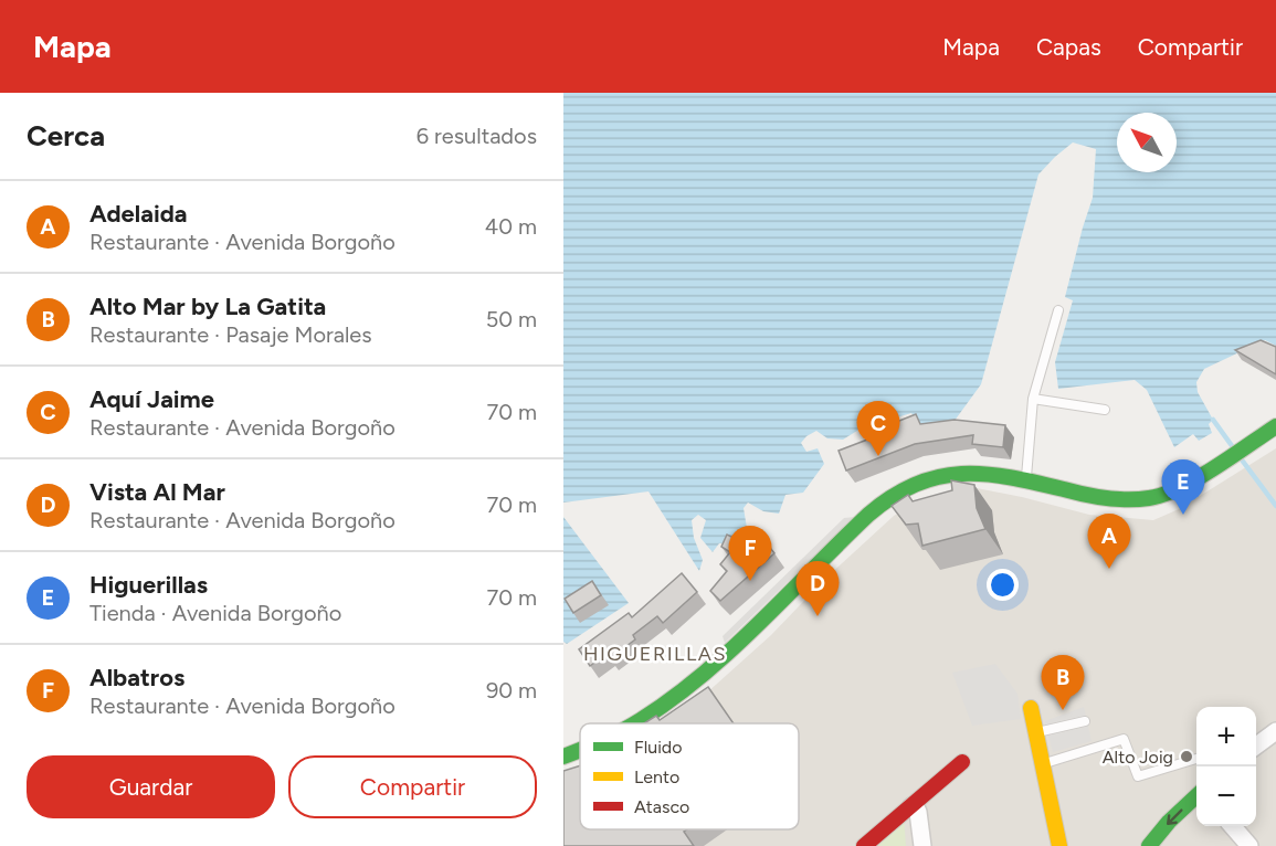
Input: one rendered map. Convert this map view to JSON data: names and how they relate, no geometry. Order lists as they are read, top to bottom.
{
  "districts": ["HIGUERILLAS"],
  "places": ["Alto Joig"],
  "legend": ["Fluido", "Lento", "Atasco"],
  "north": "top left",
  "page": {
    "header": "Mapa",
    "nav": ["Mapa", "Capas", "Compartir"],
    "heading": ["Cerca", "6 resultados"],
    "list": [
      {
        "mark": "A",
        "name": "Adelaida",
        "note": "Restaurante · Avenida Borgoño",
        "value": "40 m"
      },
      {
        "mark": "B",
        "name": "Alto Mar by La Gatita",
        "note": "Restaurante · Pasaje Morales",
        "value": "50 m"
      },
      {
        "mark": "C",
        "name": "Aquí Jaime",
        "note": "Restaurante · Avenida Borgoño",
        "value": "70 m"
      },
      {
        "mark": "D",
        "name": "Vista Al Mar",
        "note": "Restaurante · Avenida Borgoño",
        "value": "70 m"
      },
      {
        "mark": "E",
        "name": "Higuerillas",
        "note": "Tienda · Avenida Borgoño",
        "value": "70 m"
      },
      {
        "mark": "F",
        "name": "Albatros",
        "note": "Restaurante · Avenida Borgoño",
        "value": "90 m"
      }
    ],
    "pins": [
      "C",
      "E",
      "A",
      "F",
      "D",
      "B"
    ],
    "map_buttons": ["+", "−"],
    "buttons": ["Guardar", "Compartir"]
  }
}
